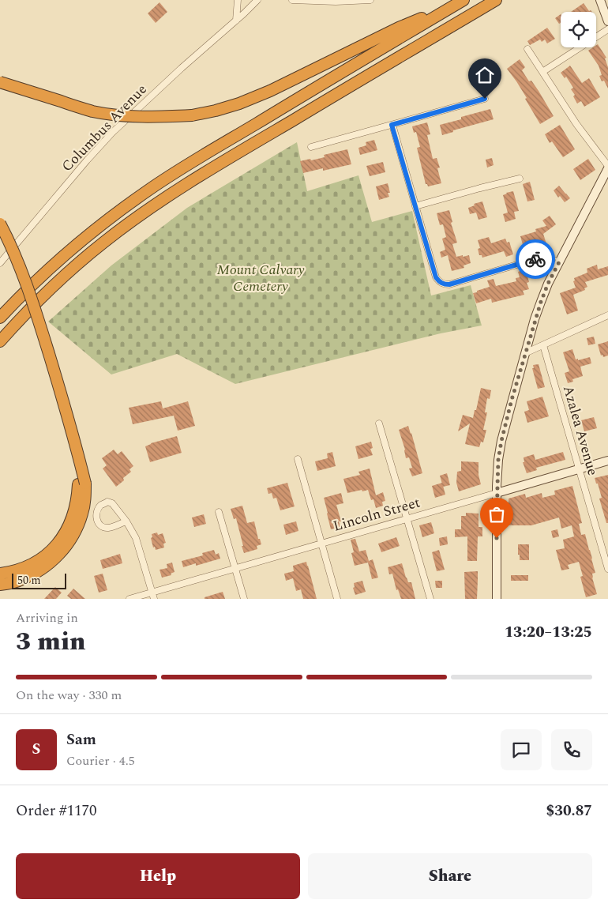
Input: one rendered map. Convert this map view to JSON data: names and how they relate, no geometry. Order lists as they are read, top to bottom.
{
  "streets": {
    "street": ["Columbus Avenue", "Azalea Avenue", "Lincoln Street"]
  },
  "crossings": [
    ["Azalea Avenue", "Lincoln Street"]
  ],
  "parks": ["Mount Calvary Cemetery"],
  "scale_bar": "50 m",
  "page": {
    "scale": "50 m",
    "heading": ["3 min", "Arriving in", "13:20–13:25"],
    "panel": [
      "Sam",
      "Courier · 4.5",
      "Order #1170",
      "$30.87"
    ],
    "bar": "On the way · 330 m",
    "round": "S",
    "buttons": ["Help", "Share"]
  }
}
